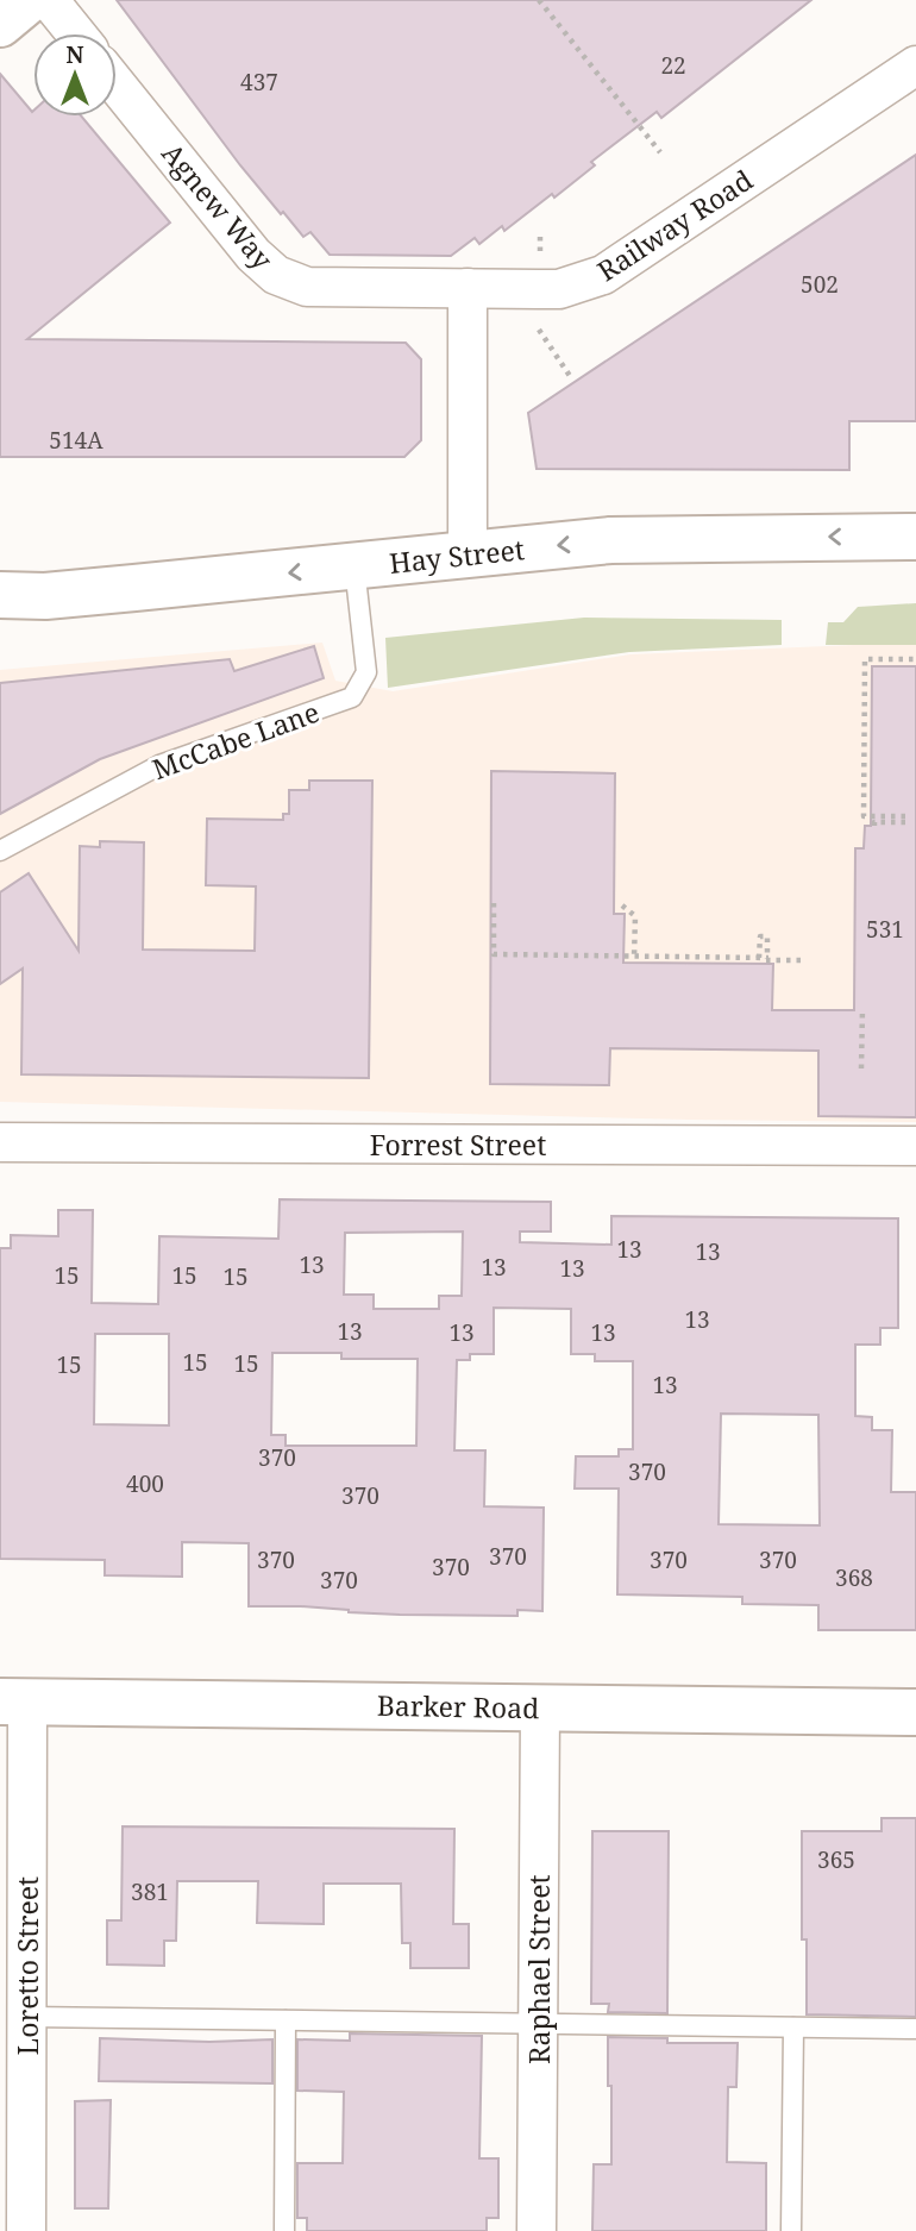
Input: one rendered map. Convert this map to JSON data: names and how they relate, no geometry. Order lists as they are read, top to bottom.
{
  "streets": {
    "main road": ["Hay Street", "Barker Road"],
    "street": [
      "Agnew Way",
      "Railway Road",
      "Forrest Street",
      "Loretto Street",
      "Raphael Street"
    ],
    "lane": ["McCabe Lane"]
  },
  "crossings": [
    ["Agnew Way", "Railway Road"],
    ["Hay Street", "McCabe Lane"],
    ["Barker Road", "Loretto Street"],
    ["Barker Road", "Raphael Street"]
  ],
  "one_way": ["Hay Street"],
  "house_numbers": [
    "22",
    "437",
    "502",
    "514A",
    "531",
    "13",
    "13",
    "13",
    "13",
    "13",
    "15",
    "15",
    "15",
    "13",
    "13",
    "13",
    "13",
    "15",
    "15",
    "15",
    "13",
    "370",
    "370",
    "400",
    "370",
    "370",
    "370",
    "370",
    "370",
    "370",
    "368",
    "370",
    "365",
    "381"
  ],
  "north": "top"
}
